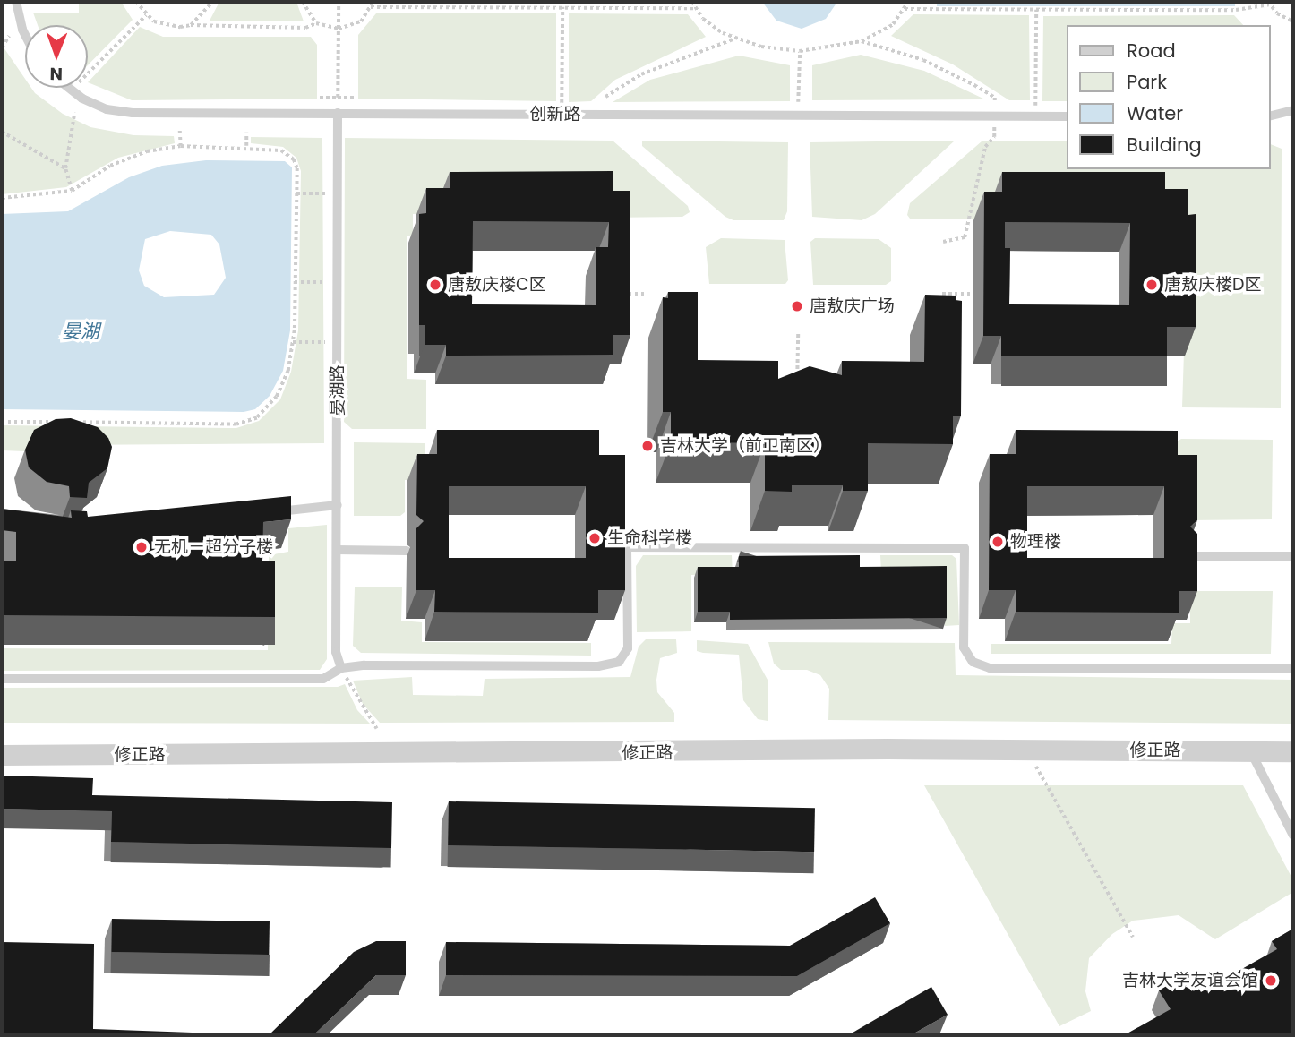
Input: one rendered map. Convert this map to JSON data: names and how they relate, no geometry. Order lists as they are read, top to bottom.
{
  "streets": {
    "street": ["修正路"],
    "lane": ["创新路", "晏湖路"]
  },
  "crossings": [
    ["创新路", "晏湖路"]
  ],
  "water": ["晏湖"],
  "places": [
    "唐敖庆楼C区",
    "唐敖庆楼D区",
    "唐敖庆广场",
    "吉林大学（前卫南区）",
    "生命科学楼",
    "物理楼",
    "无机－超分子楼",
    "吉林大学友谊会馆"
  ],
  "legend": [
    "Road",
    "Park",
    "Water",
    "Building"
  ],
  "north": "bottom"
}
